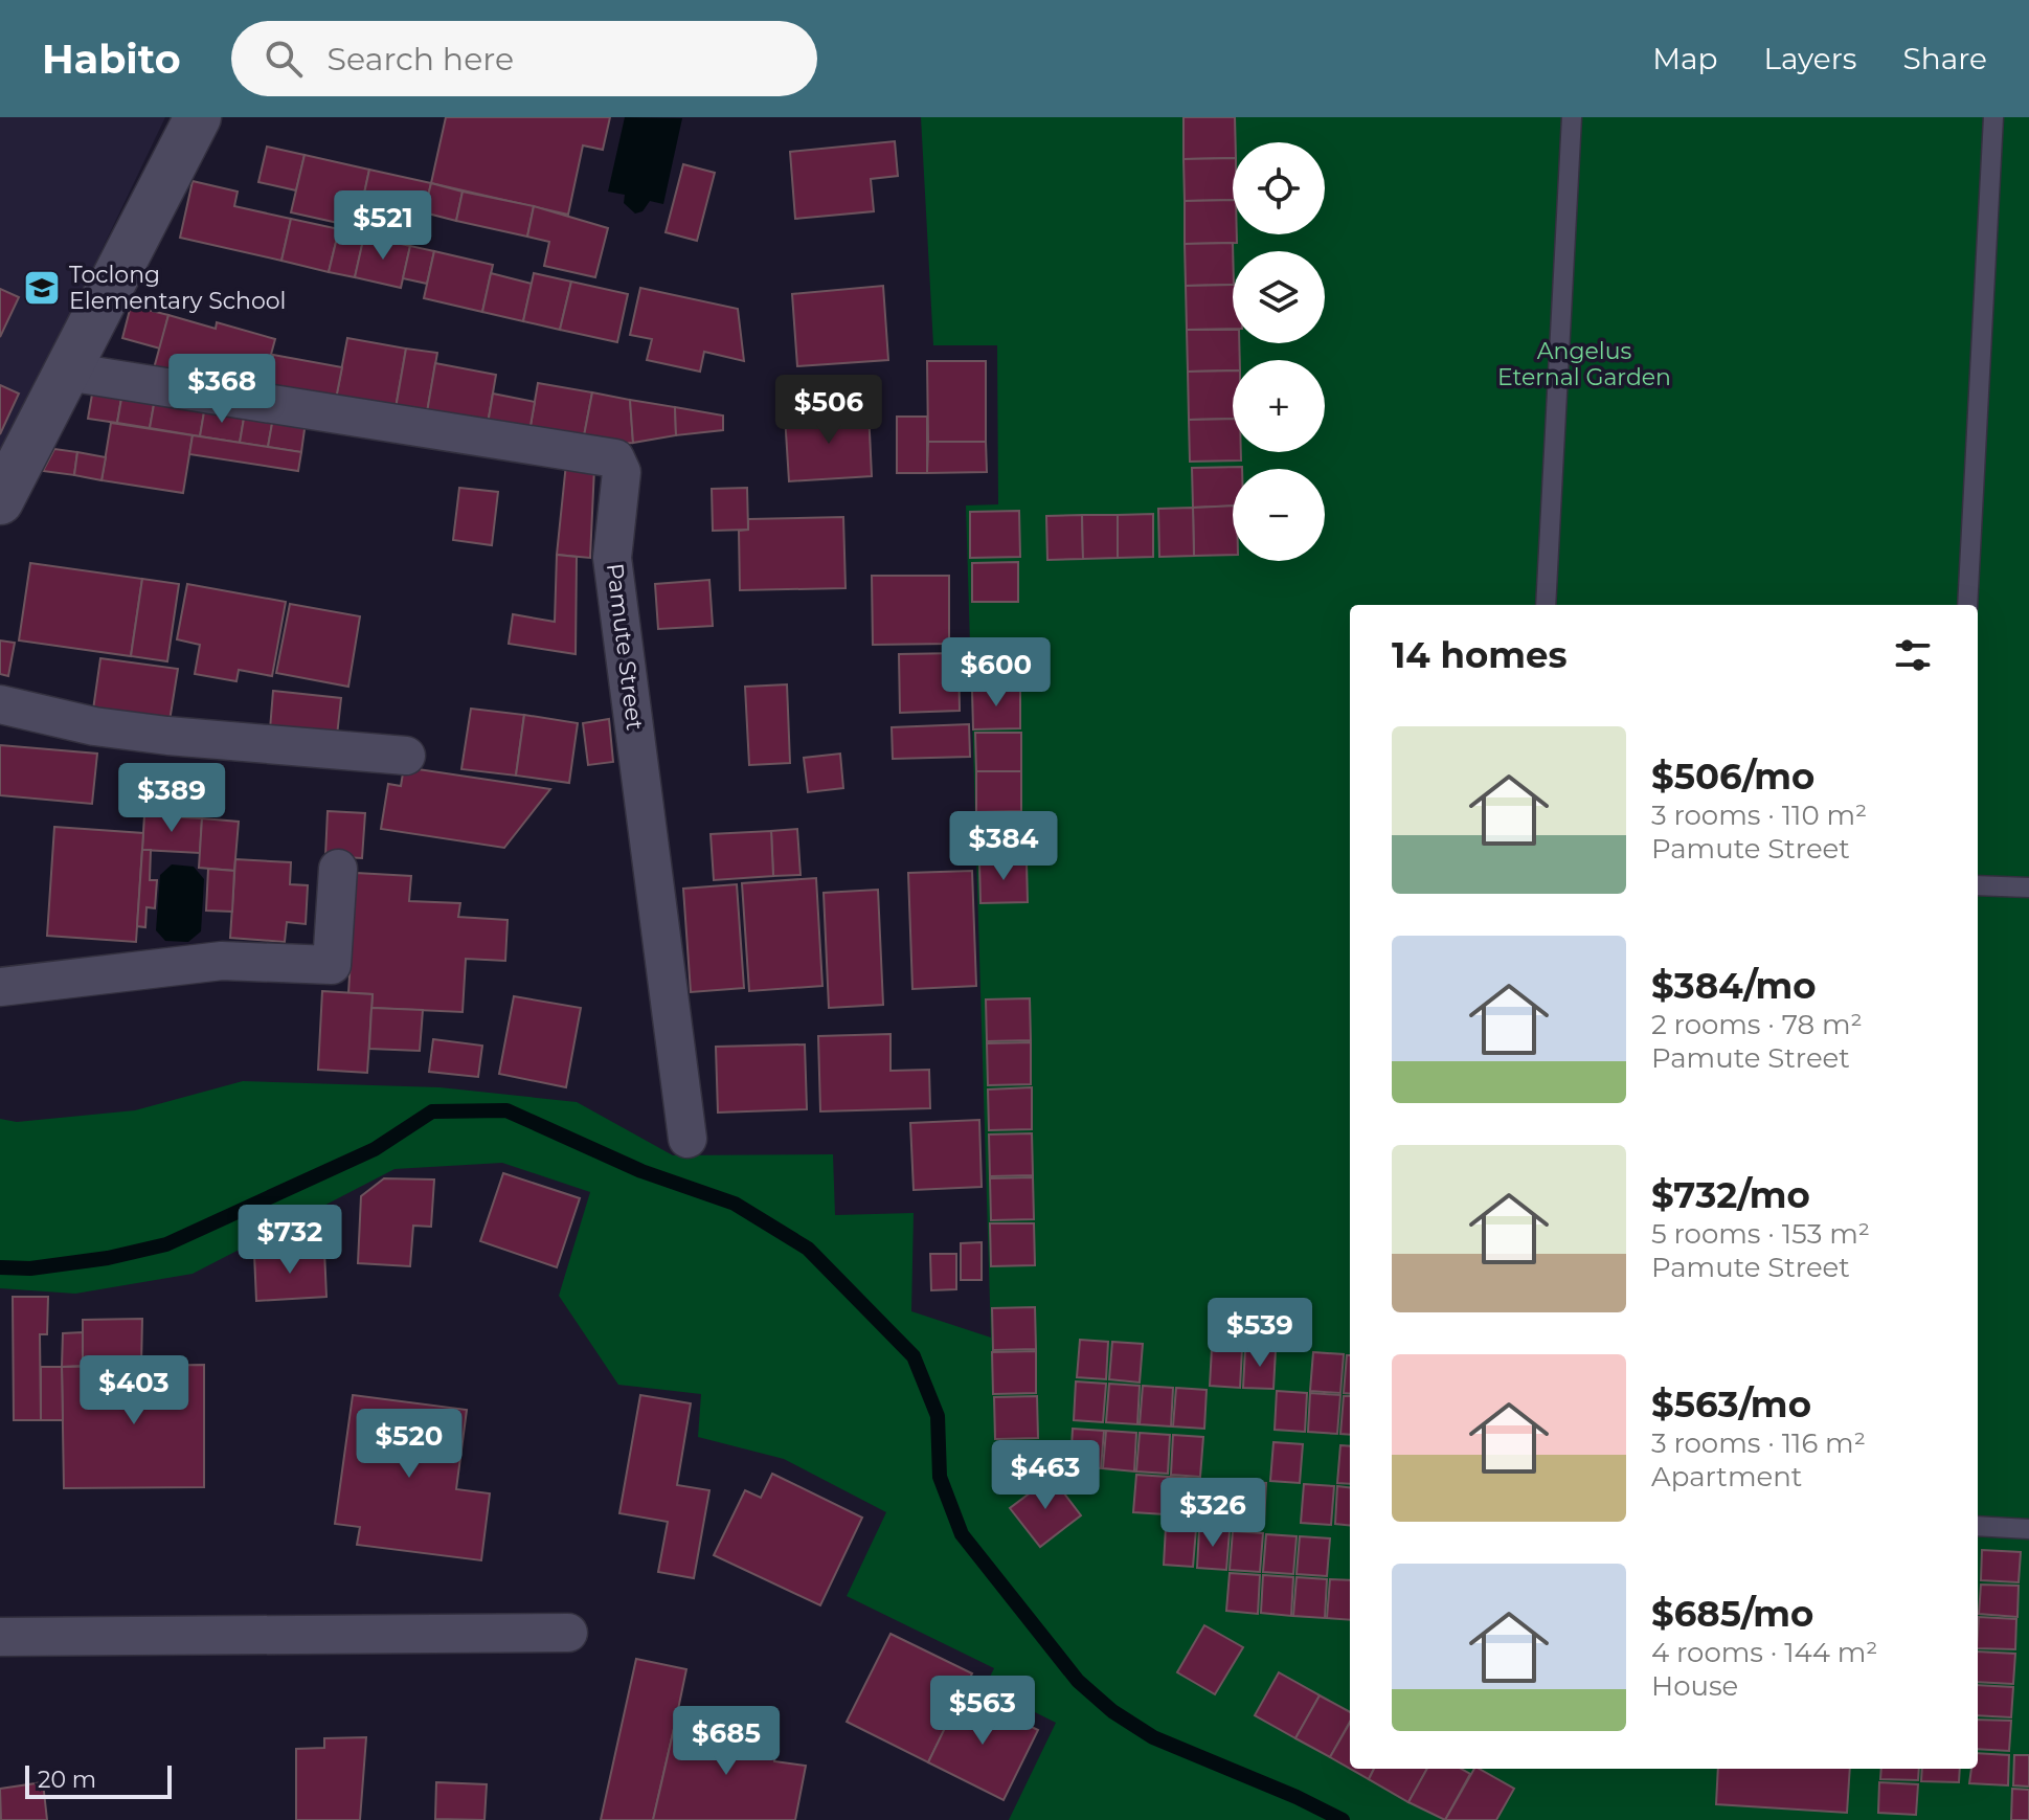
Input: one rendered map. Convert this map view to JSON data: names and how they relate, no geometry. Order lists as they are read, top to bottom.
{
  "streets": {
    "street": ["Pamute Street"]
  },
  "parks": ["Angelus Eternal Garden"],
  "places": {
    "school or university": ["Toclong Elementary School"]
  },
  "scale_bar": "20 m",
  "page": {
    "header": "Habito",
    "search": "Search here",
    "nav": ["Map", "Layers", "Share"],
    "map_buttons": ["+", "−"],
    "price": [
      "$521",
      "$368",
      "$506",
      "$600",
      "$389",
      "$384",
      "$732",
      "$539",
      "$403",
      "$520",
      "$463",
      "$326",
      "$563",
      "$685"
    ],
    "heading": "14 homes",
    "list": [
      {
        "name": "$506/mo",
        "note": "3 rooms · 110 m² · Pamute Street"
      },
      {
        "name": "$384/mo",
        "note": "2 rooms · 78 m² · Pamute Street"
      },
      {
        "name": "$732/mo",
        "note": "5 rooms · 153 m² · Pamute Street"
      },
      {
        "name": "$563/mo",
        "note": "3 rooms · 116 m² · Apartment"
      },
      {
        "name": "$685/mo",
        "note": "4 rooms · 144 m² · House"
      }
    ],
    "scale": "20 m"
  }
}
